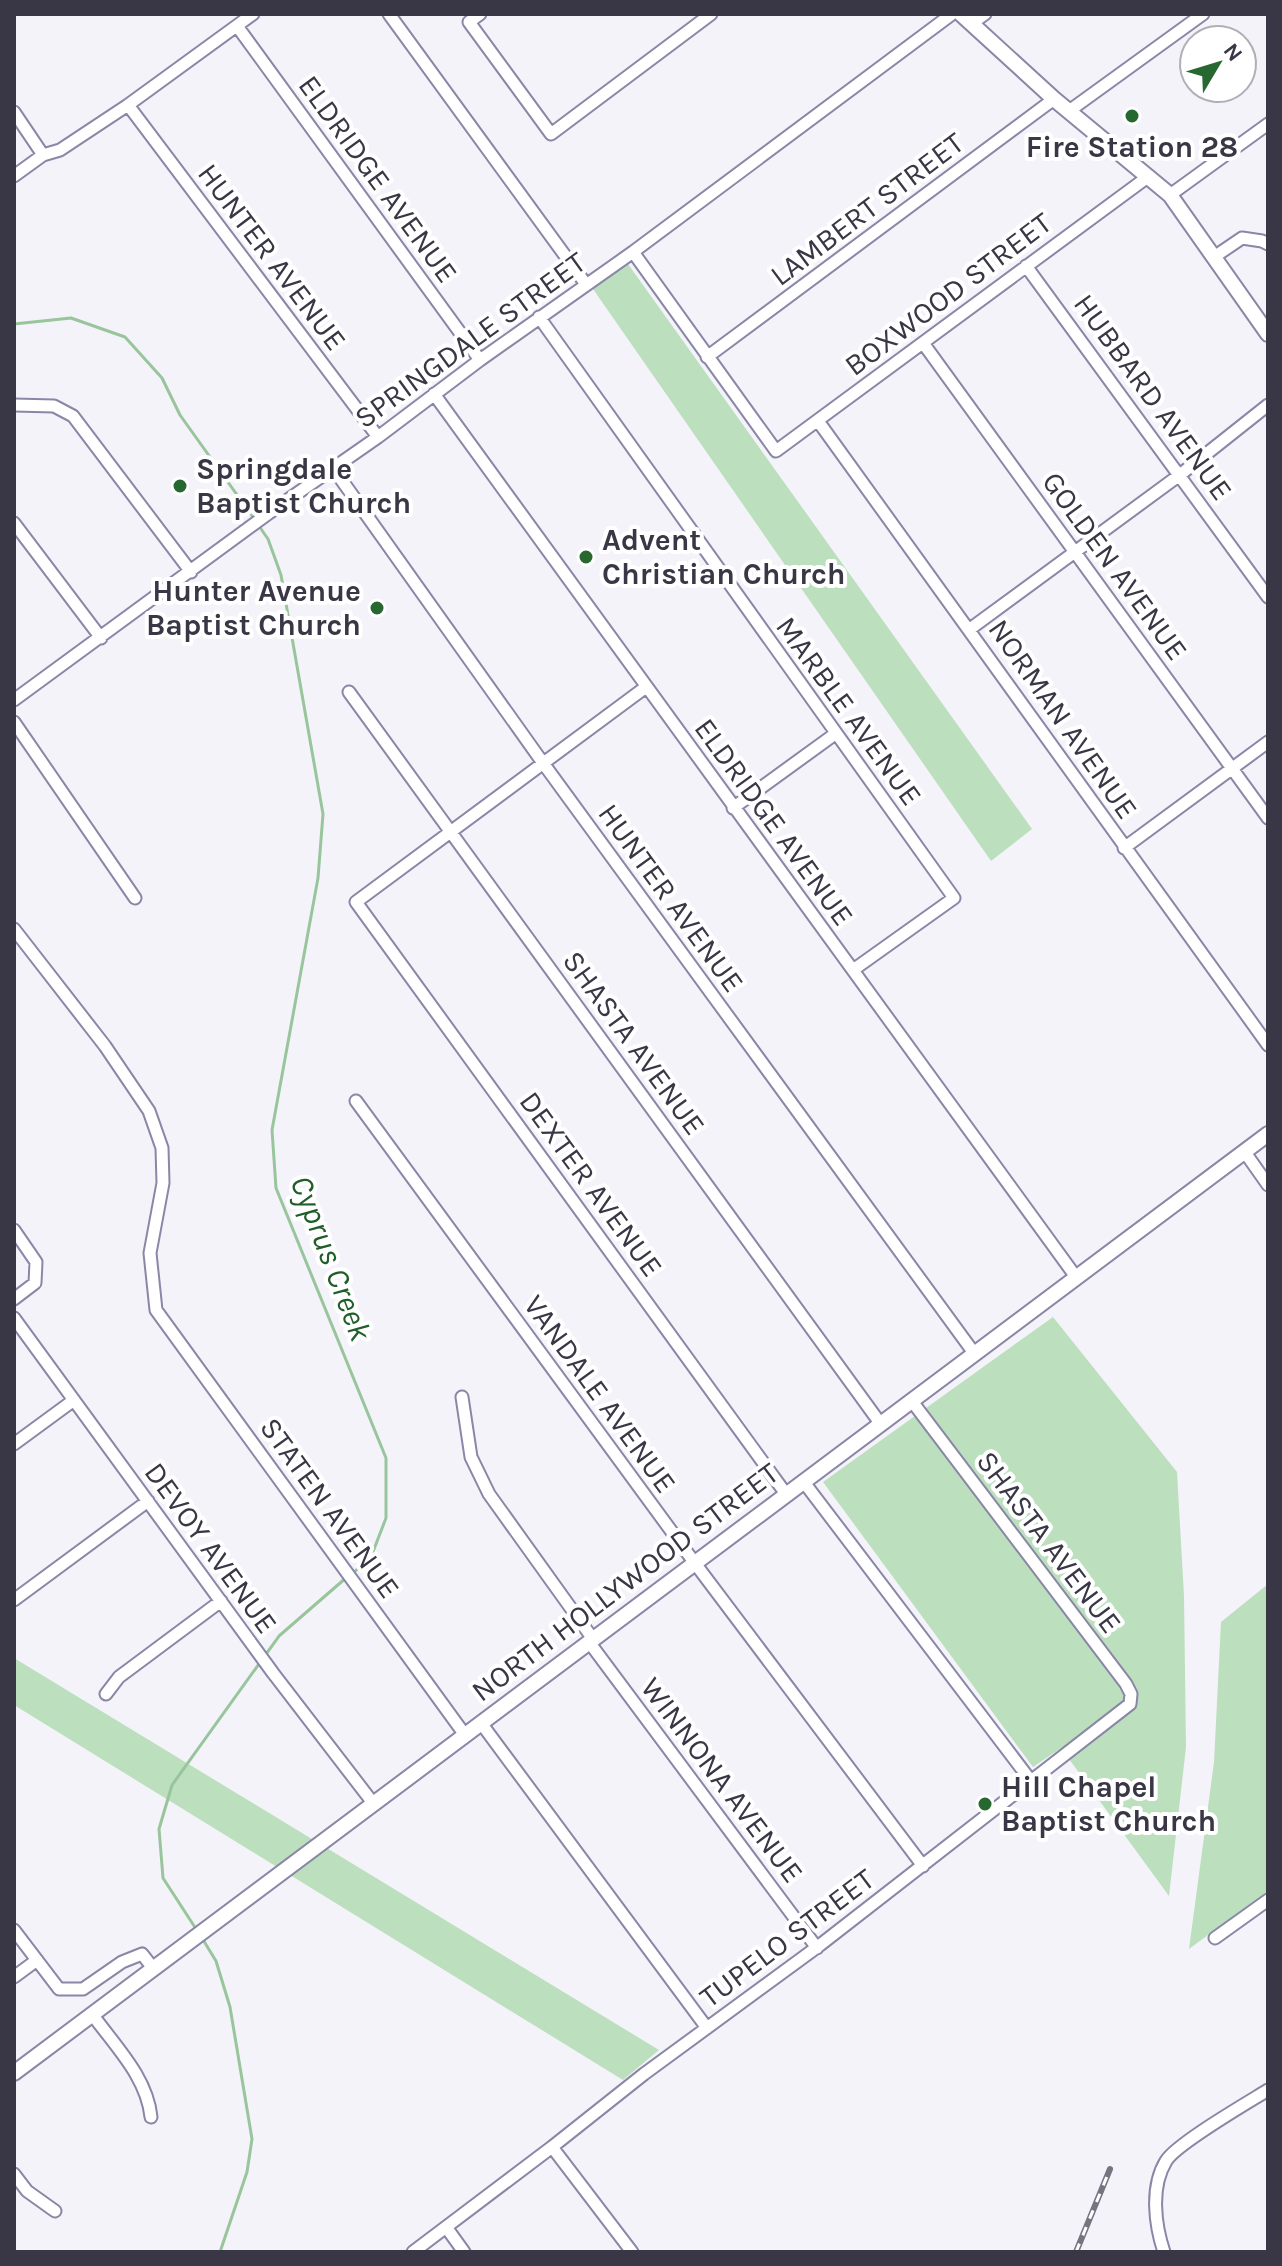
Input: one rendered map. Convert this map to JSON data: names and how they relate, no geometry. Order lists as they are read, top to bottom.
{
  "streets": {
    "main road": ["NORTH HOLLYWOOD STREET"],
    "street": [
      "ELDRIDGE AVENUE",
      "LAMBERT STREET",
      "HUNTER AVENUE",
      "BOXWOOD STREET",
      "SPRINGDALE STREET",
      "HUBBARD AVENUE",
      "GOLDEN AVENUE",
      "MARBLE AVENUE",
      "NORMAN AVENUE",
      "SHASTA AVENUE",
      "DEXTER AVENUE",
      "VANDALE AVENUE",
      "STATEN AVENUE",
      "DEVOY AVENUE",
      "WINNONA AVENUE",
      "TUPELO STREET"
    ]
  },
  "crossings": [
    ["ELDRIDGE AVENUE", "SPRINGDALE STREET"],
    ["ELDRIDGE AVENUE", "MARBLE AVENUE"],
    ["ELDRIDGE AVENUE", "NORTH HOLLYWOOD STREET"],
    ["LAMBERT STREET", "BOXWOOD STREET"],
    ["HUNTER AVENUE", "SPRINGDALE STREET"],
    ["HUNTER AVENUE", "NORTH HOLLYWOOD STREET"],
    ["BOXWOOD STREET", "HUBBARD AVENUE"],
    ["BOXWOOD STREET", "GOLDEN AVENUE"],
    ["BOXWOOD STREET", "NORMAN AVENUE"],
    ["SPRINGDALE STREET", "MARBLE AVENUE"],
    ["SHASTA AVENUE", "DEXTER AVENUE"],
    ["SHASTA AVENUE", "NORTH HOLLYWOOD STREET"],
    ["SHASTA AVENUE", "TUPELO STREET"],
    ["DEXTER AVENUE", "NORTH HOLLYWOOD STREET"],
    ["VANDALE AVENUE", "NORTH HOLLYWOOD STREET"],
    ["VANDALE AVENUE", "TUPELO STREET"],
    ["STATEN AVENUE", "NORTH HOLLYWOOD STREET"],
    ["DEVOY AVENUE", "NORTH HOLLYWOOD STREET"],
    ["NORTH HOLLYWOOD STREET", "WINNONA AVENUE"],
    ["WINNONA AVENUE", "TUPELO STREET"]
  ],
  "water": ["Cyprus Creek"],
  "places": [
    "Fire Station 28",
    "Springdale Baptist Church",
    "Advent Christian Church",
    "Hunter Avenue Baptist Church",
    "Hill Chapel Baptist Church"
  ],
  "north": "top right"
}
